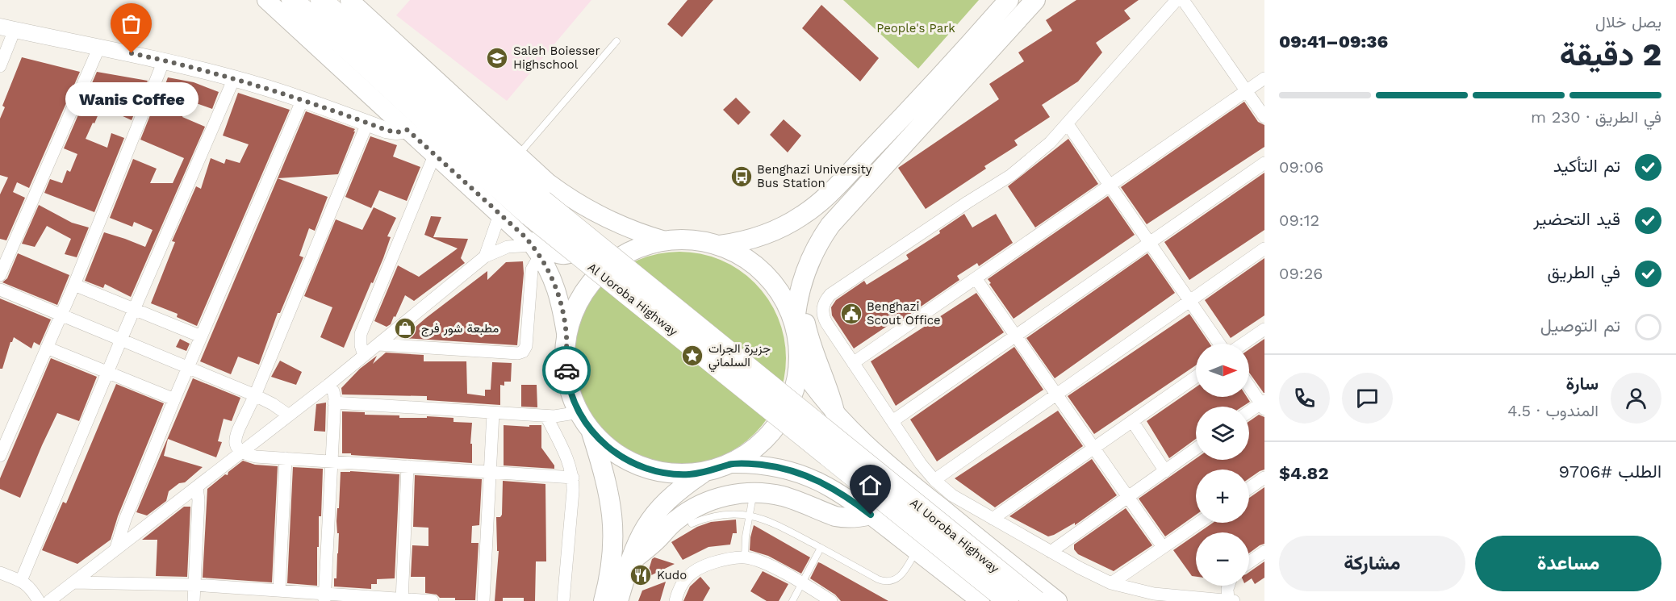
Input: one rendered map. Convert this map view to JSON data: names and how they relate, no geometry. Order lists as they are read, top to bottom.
{
  "streets": {
    "highway": ["Al Uoroba Highway"]
  },
  "parks": ["People's Park"],
  "places": {
    "other": ["Wanis Coffee"],
    "school or university": ["Saleh Boiesser Highschool"],
    "bus stop": ["Benghazi University Bus Station"],
    "public building": ["Benghazi Scout Office"],
    "shop": ["مطبعة شور فرج"],
    "place": ["جزيرة الجرات السلماني"],
    "restaurant": ["Kudo"]
  },
  "north": "right",
  "page": {
    "heading": ["2 دقيقة", "يصل خلال", "09:36–09:41"],
    "panel": [
      "سارة",
      "المندوب · 4.5",
      "الطلب #9706",
      "$4.82"
    ],
    "bar": "في الطريق · 230 m",
    "bubble": "Wanis Coffee",
    "list": [
      ["تم التأكيد", "09:06"],
      ["قيد التحضير", "09:12"],
      ["في الطريق", "09:26"],
      "تم التوصيل"
    ],
    "map_buttons": ["+", "−"],
    "buttons": ["مساعدة", "مشاركة"]
  }
}
